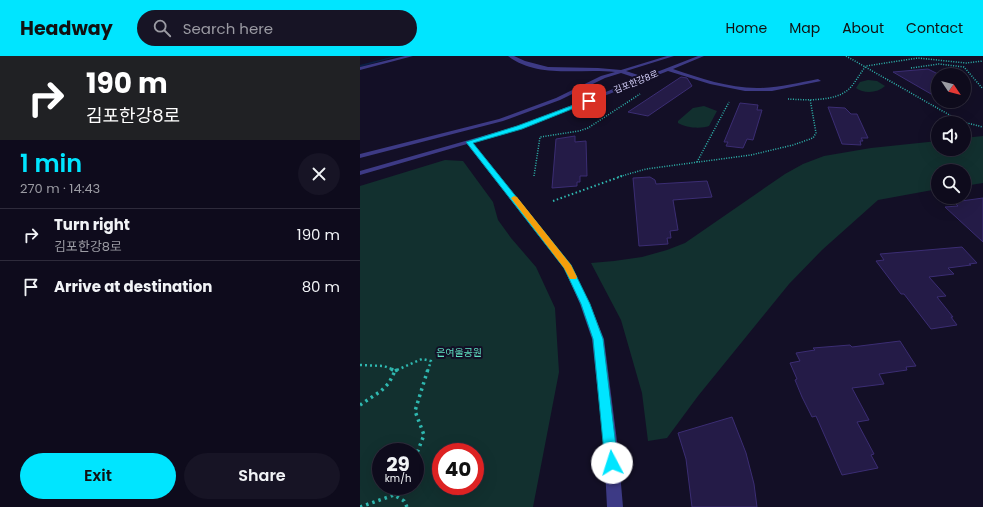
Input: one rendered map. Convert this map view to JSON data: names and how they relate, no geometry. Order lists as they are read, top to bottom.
{
  "streets": {
    "street": ["김포한강8로"]
  },
  "parks": ["은여울공원"],
  "north": "bottom right",
  "page": {
    "header": "Headway",
    "search": "Search here",
    "nav": [
      "Home",
      "Map",
      "About",
      "Contact"
    ],
    "turn": ["190 m", "김포한강8로"],
    "heading": ["1 min", "270 m · 14:43"],
    "list": [
      {
        "name": "Turn right",
        "note": "김포한강8로",
        "value": "190 m"
      },
      {
        "name": "Arrive at destination",
        "value": "80 m"
      }
    ],
    "speed": "29 km/h",
    "limit": "40",
    "buttons": ["Exit", "Share"]
  }
}
